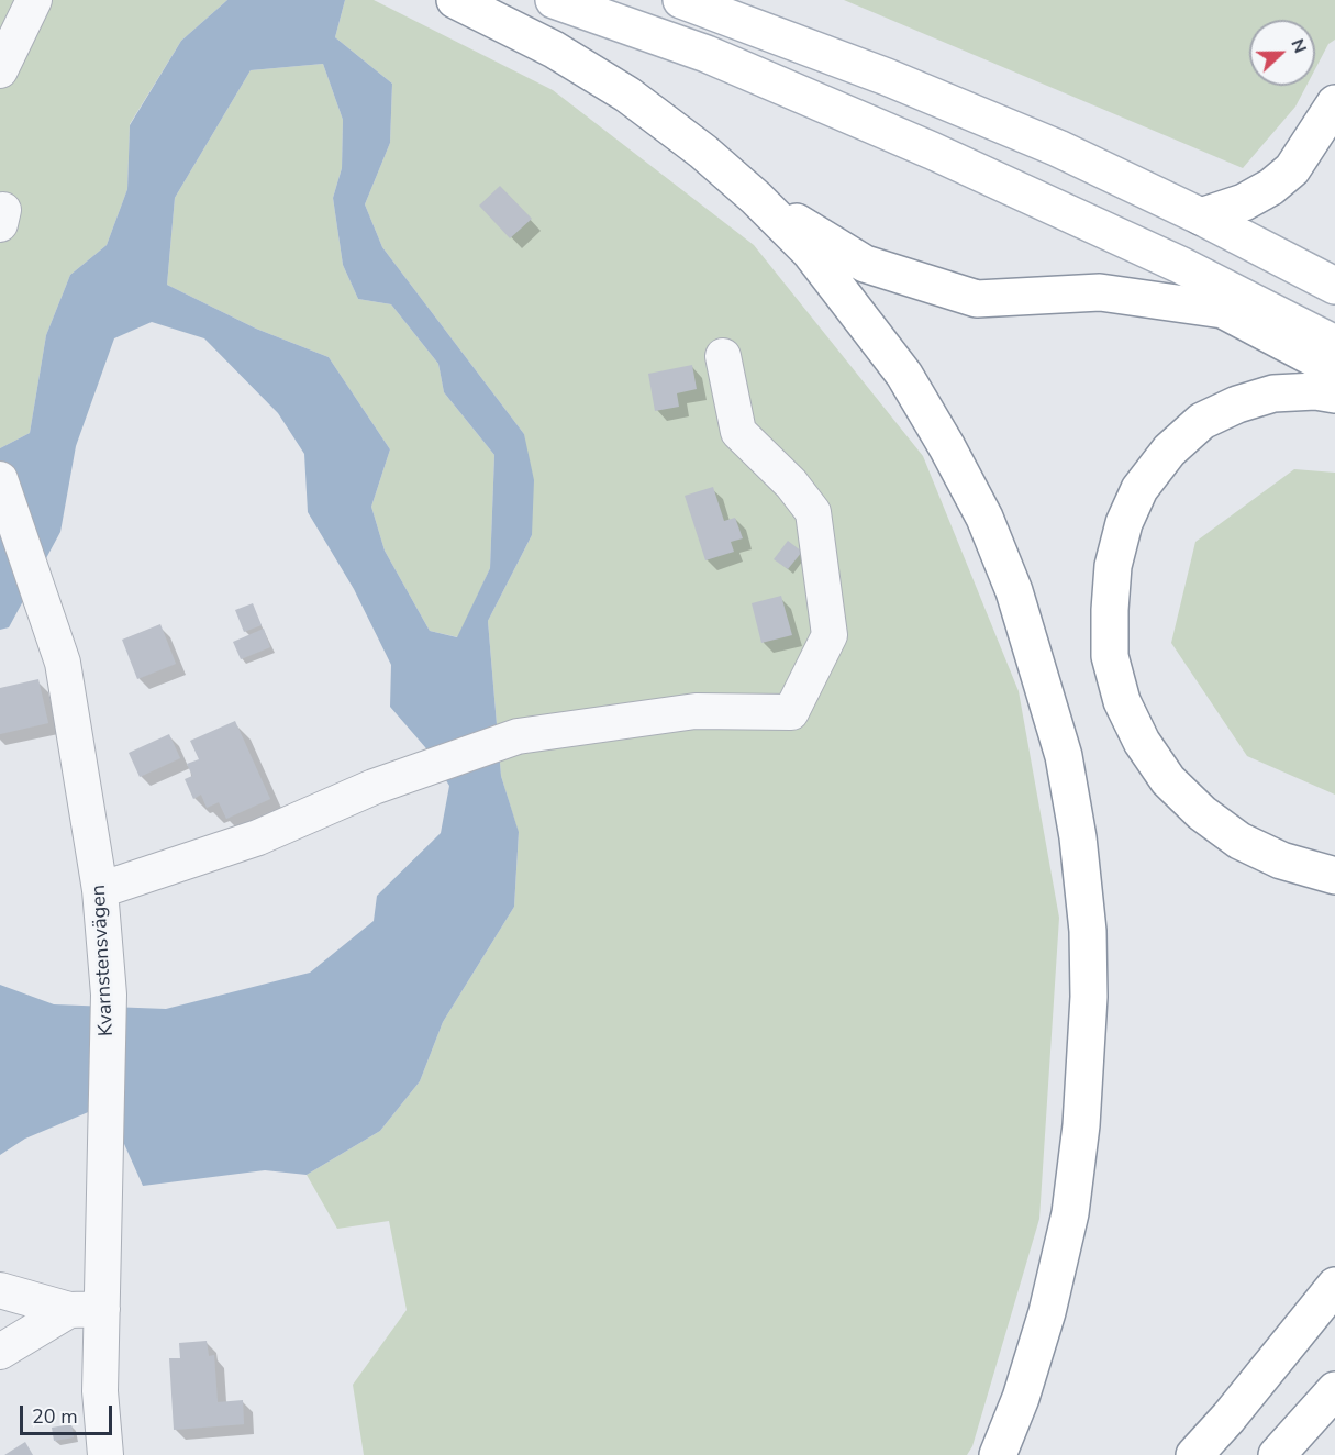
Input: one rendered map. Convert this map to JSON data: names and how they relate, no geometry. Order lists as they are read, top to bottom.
{
  "streets": {
    "street": ["Kvarnstensvägen"]
  },
  "scale_bar": "20 m",
  "north": "right"
}
